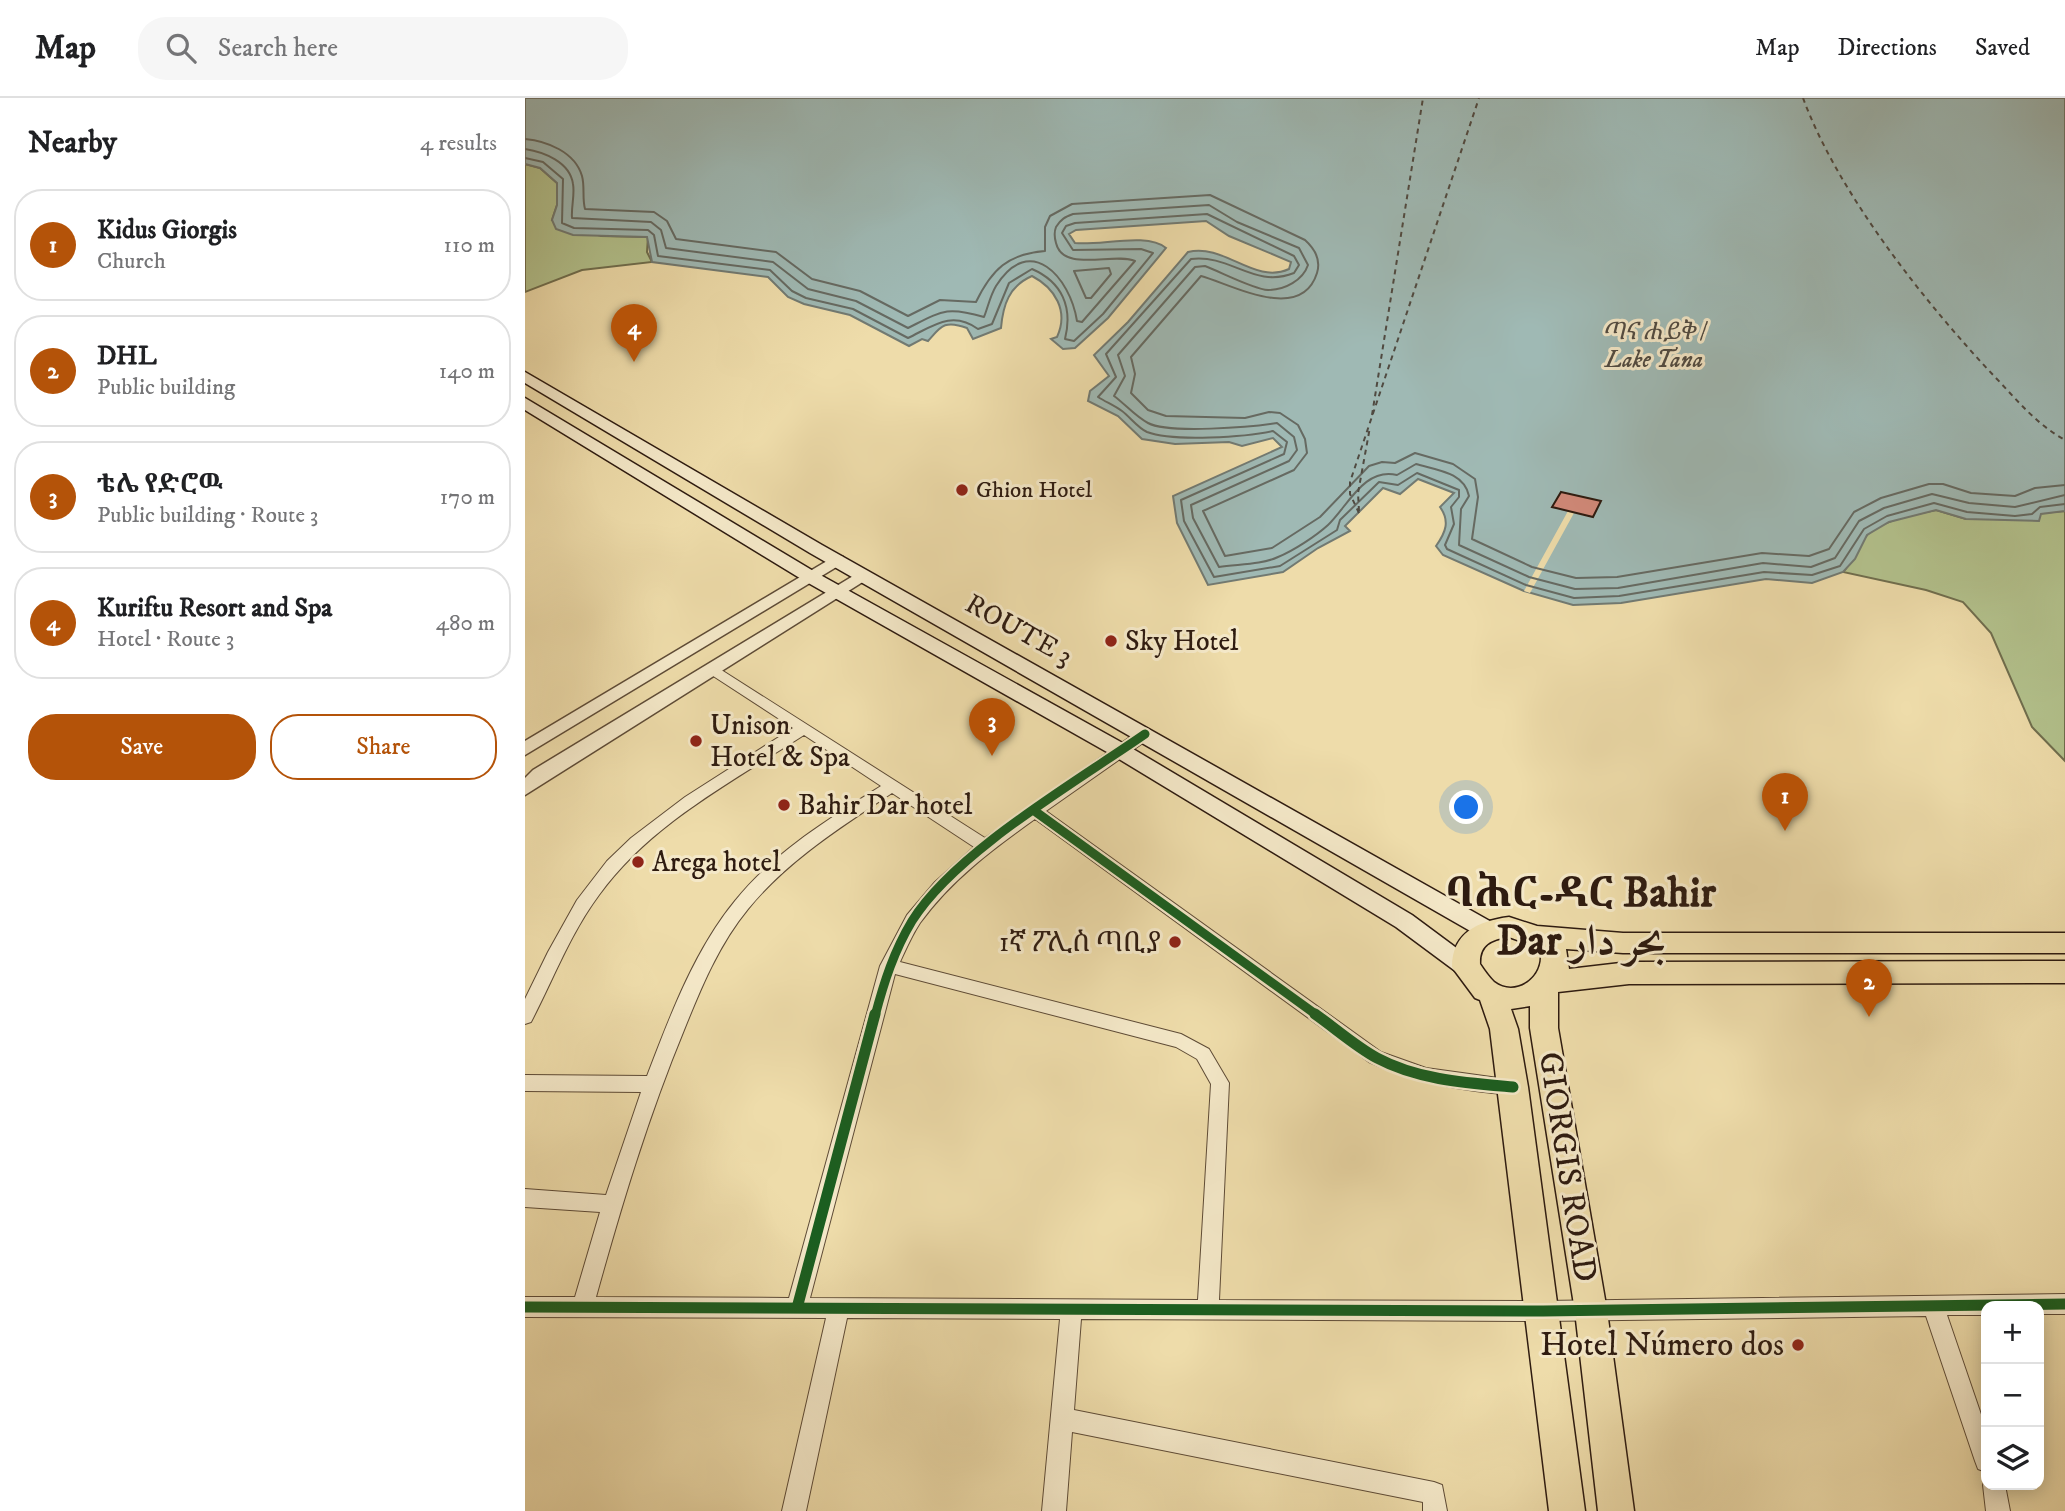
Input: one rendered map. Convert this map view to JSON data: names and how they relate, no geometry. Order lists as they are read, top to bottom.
{
  "streets": {
    "highway": ["GIORGIS ROAD"],
    "main road": ["ROUTE 3"]
  },
  "crossings": [
    ["ROUTE 3", "GIORGIS ROAD"]
  ],
  "districts": ["ባሕር-ዳር Bahir Dar بحر دار"],
  "water": ["ጣና ሐይቅ / Lake Tana"],
  "places": [
    "Ghion Hotel",
    "Sky Hotel",
    "Unison Hotel & Spa",
    "Bahir Dar hotel",
    "Arega hotel",
    "1ኛ ፖሊስ ጣቢያ",
    "Hotel Número dos"
  ],
  "page": {
    "header": "Map",
    "search": "Search here",
    "nav": ["Map", "Directions", "Saved"],
    "heading": ["Nearby", "4 results"],
    "list": [
      {
        "mark": "1",
        "name": "Kidus Giorgis",
        "note": "Church",
        "value": "110 m"
      },
      {
        "mark": "2",
        "name": "DHL",
        "note": "Public building",
        "value": "140 m"
      },
      {
        "mark": "3",
        "name": "ቴሌ የድሮዉ",
        "note": "Public building · Route 3",
        "value": "170 m"
      },
      {
        "mark": "4",
        "name": "Kuriftu Resort and Spa",
        "note": "Hotel · Route 3",
        "value": "480 m"
      }
    ],
    "pins": [
      "4",
      "3",
      "1",
      "2"
    ],
    "buttons": ["Save", "Share"],
    "map_buttons": ["+", "−"]
  }
}
